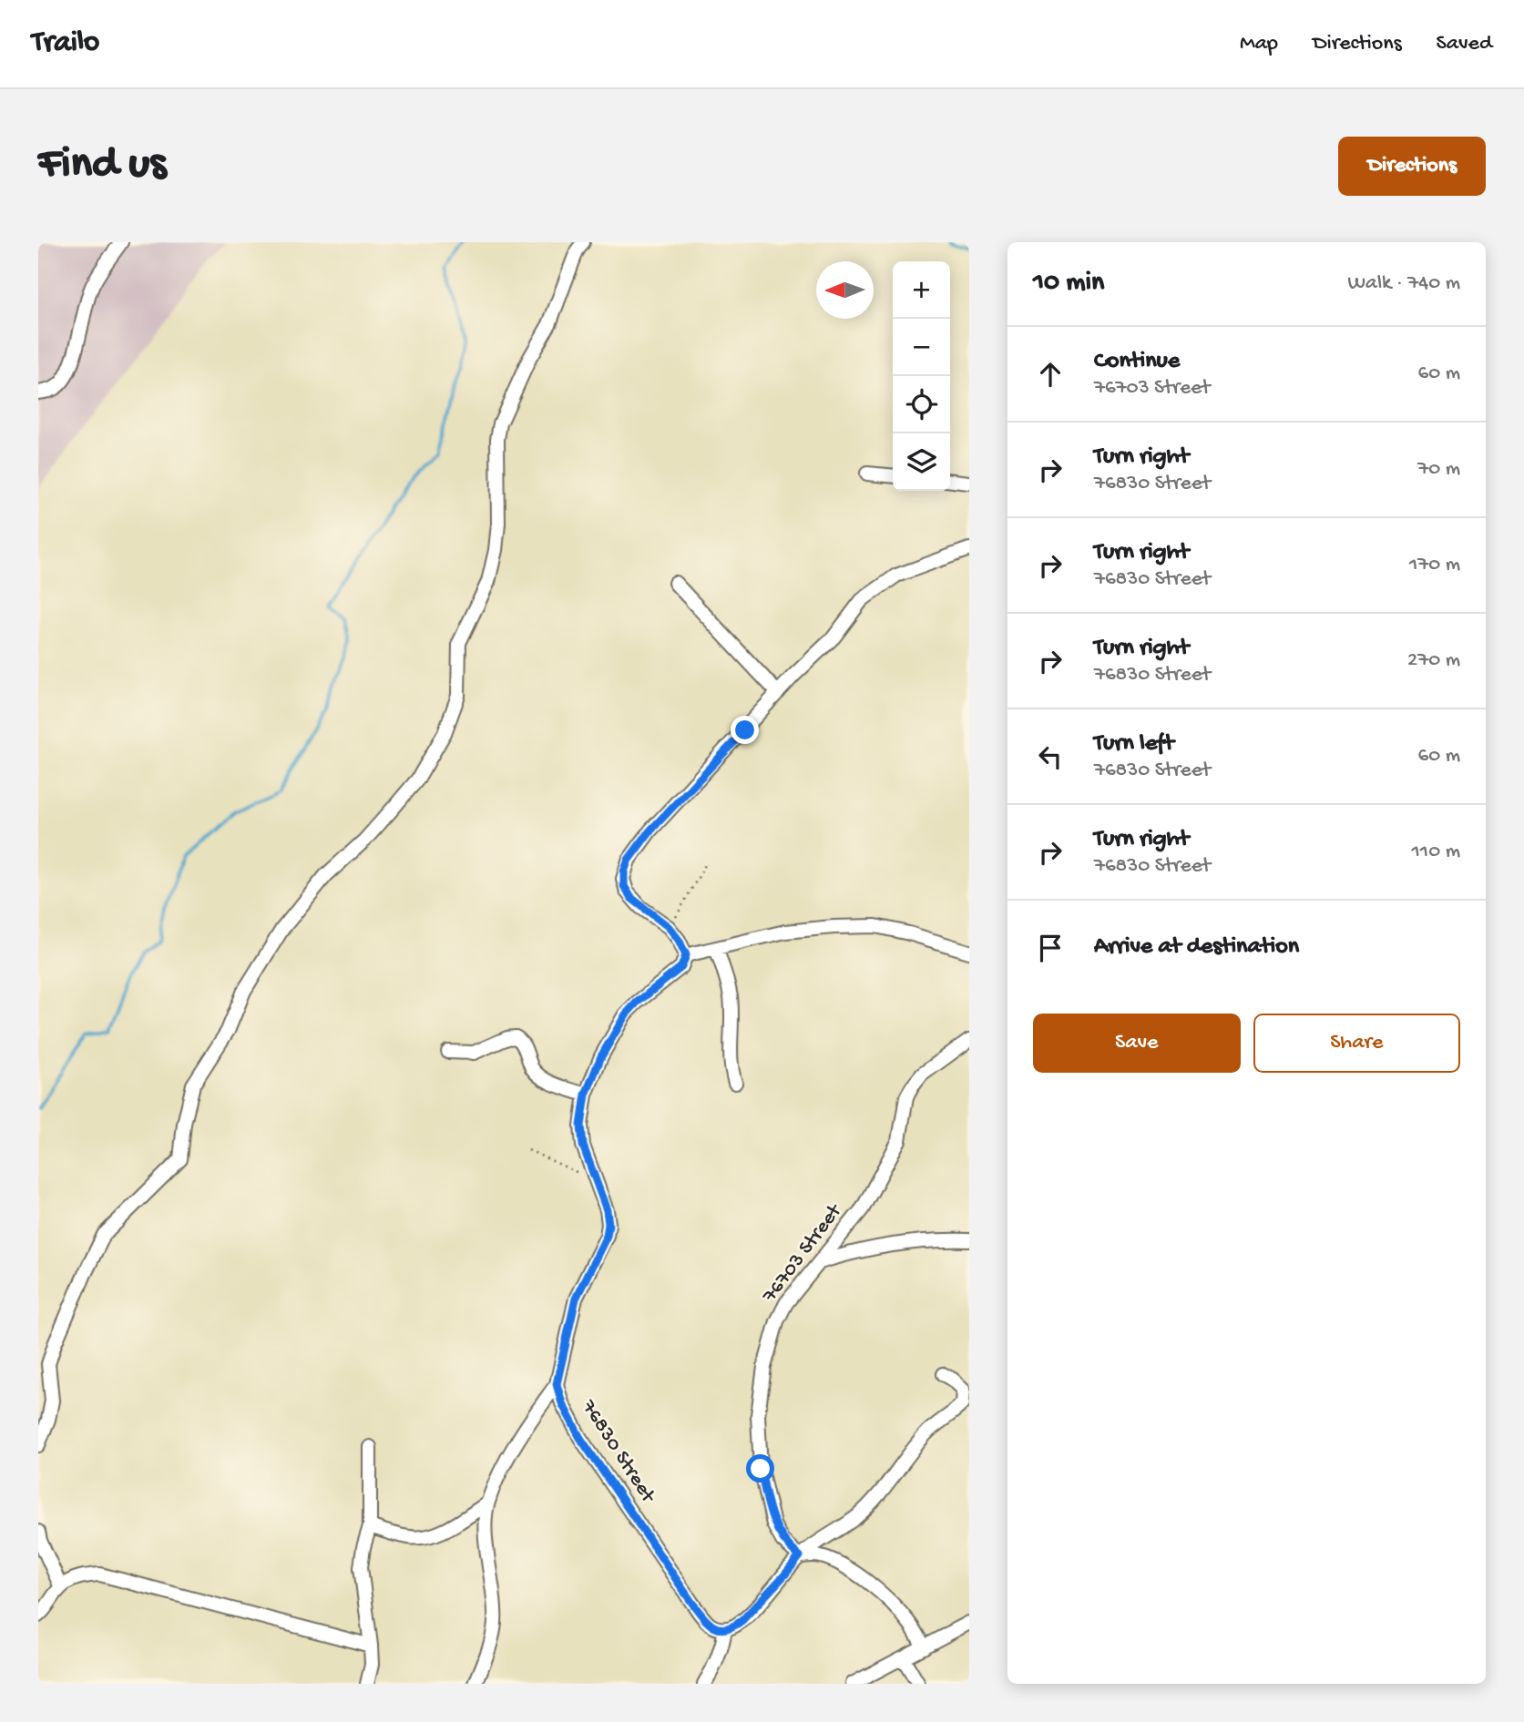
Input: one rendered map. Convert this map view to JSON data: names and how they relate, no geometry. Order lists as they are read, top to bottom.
{
  "streets": {
    "street": ["76703 Street", "76830 Street"]
  },
  "north": "left",
  "page": {
    "header": "Trailo",
    "nav": ["Map", "Directions", "Saved"],
    "buttons": [
      "Directions",
      ["Save", "Share"]
    ],
    "title": "Find us",
    "heading": ["10 min", "Walk · 740 m"],
    "map_buttons": ["+", "−"],
    "list": [
      ["Continue", "76703 Street", "60 m"],
      ["Turn right", "76830 Street", "70 m"],
      ["Turn right", "76830 Street", "170 m"],
      ["Turn right", "76830 Street", "270 m"],
      ["Turn left", "76830 Street", "60 m"],
      ["Turn right", "76830 Street", "110 m"],
      "Arrive at destination"
    ]
  }
}
